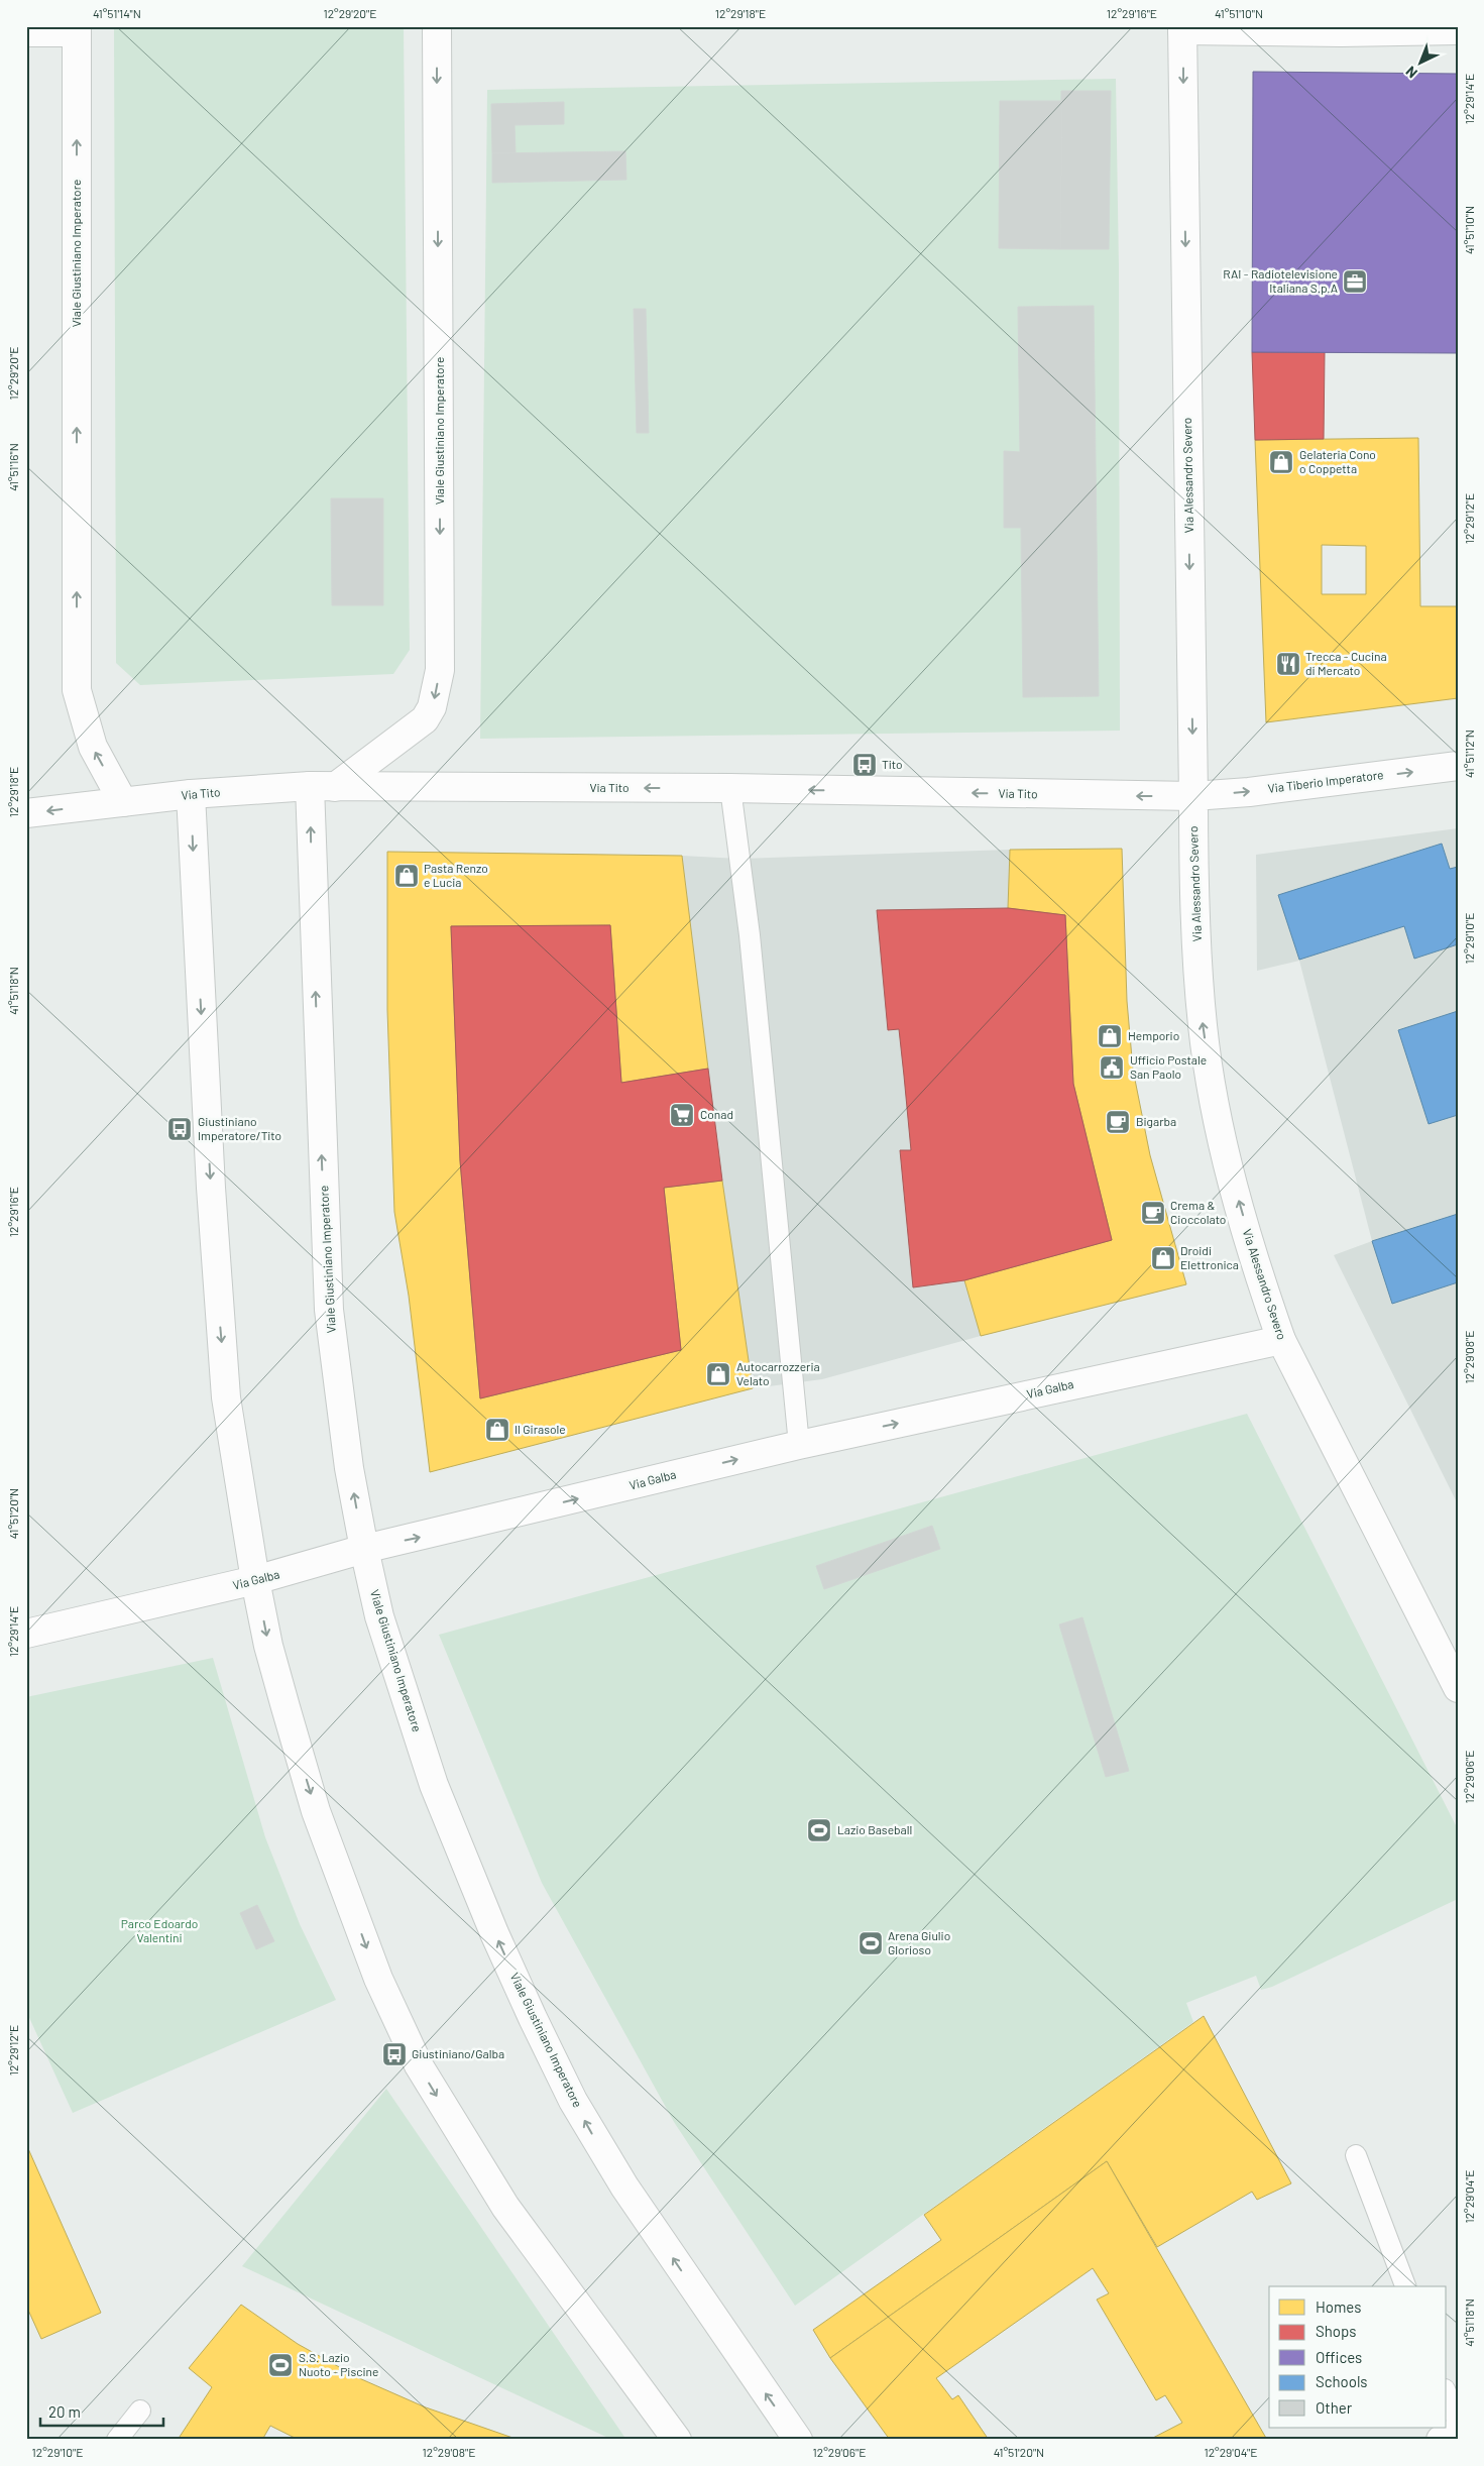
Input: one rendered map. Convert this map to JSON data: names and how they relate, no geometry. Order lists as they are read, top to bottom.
{
  "streets": {
    "street": [
      "Viale Giustiniano Imperatore",
      "Via Alessandro Severo",
      "Via Tiberio Imperatore",
      "Via Tito",
      "Via Galba"
    ]
  },
  "crossings": [
    ["Viale Giustiniano Imperatore", "Via Tito"],
    ["Viale Giustiniano Imperatore", "Via Galba"],
    ["Via Alessandro Severo", "Via Tiberio Imperatore"],
    ["Via Alessandro Severo", "Via Tito"],
    ["Via Alessandro Severo", "Via Galba"],
    ["Via Tiberio Imperatore", "Via Tito"]
  ],
  "one_way": ["Via Tiberio Imperatore", "Via Tito", "Via Galba"],
  "parks": ["Parco Edoardo Valentini"],
  "places": {
    "office": ["RAI - Radiotelevisione Italiana S.p.A"],
    "shop": [
      "Gelateria Cono o Coppetta",
      "Pasta Renzo e Lucia",
      "Hemporio",
      "Droidi Elettronica",
      "Autocarrozzeria Velato",
      "Il Girasole"
    ],
    "restaurant": ["Trecca - Cucina di Mercato"],
    "bus stop": ["Tito", "Giustiniano Imperatore/Tito", "Giustiniano/Galba"],
    "public building": ["Ufficio Postale San Paolo"],
    "supermarket": ["Conad"],
    "cafe": ["Bigarba", "Crema & Cioccolato"],
    "sports": ["Lazio Baseball", "Arena Giulio Glorioso", "S.S. Lazio Nuoto - Piscine"]
  },
  "legend": [
    "Homes",
    "Shops",
    "Offices",
    "Schools",
    "Other"
  ],
  "scale_bar": "20 m",
  "north": "bottom left",
  "coordinates": [
    "41°51'14\"N",
    "12°29'20\"E",
    "12°29'18\"E",
    "12°29'16\"E",
    "41°51'10\"N",
    "12°29'14\"E",
    "41°51'16\"N",
    "12°29'12\"E",
    "41°51'12\"N",
    "12°29'10\"E",
    "41°51'18\"N",
    "12°29'08\"E",
    "41°51'20\"N",
    "12°29'06\"E",
    "12°29'04\"E"
  ]
}
